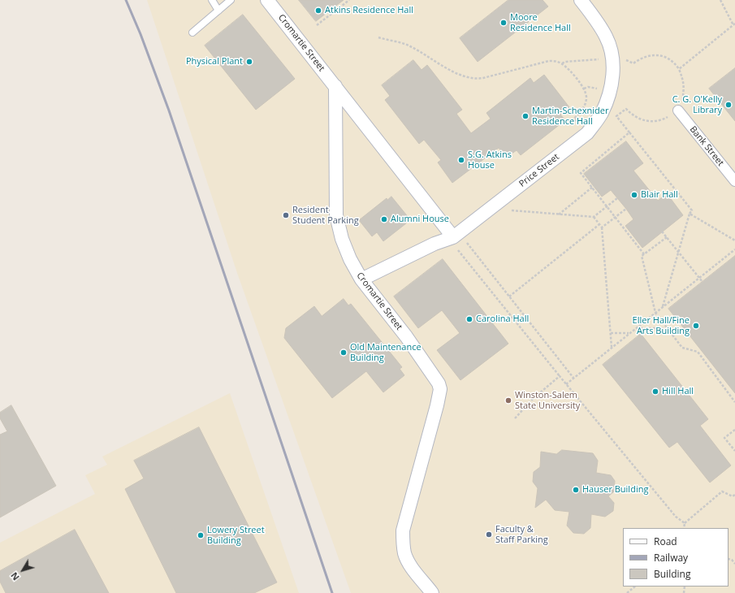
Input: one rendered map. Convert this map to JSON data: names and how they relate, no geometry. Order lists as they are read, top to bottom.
{
  "streets": {
    "street": ["Cromartie Street", "Bank Street", "Price Street"]
  },
  "crossings": [
    ["Cromartie Street", "Price Street"]
  ],
  "places": [
    "Atkins Residence Hall",
    "Moore Residence Hall",
    "Physical Plant",
    "C. G. O'Kelly Library",
    "Martin-Schexnider Residence Hall",
    "S.G. Atkins House",
    "Blair Hall",
    "Resident Student Parking",
    "Alumni House",
    "Carolina Hall",
    "Eller Hall/Fine Arts Building",
    "Old Maintenance Building",
    "Hill Hall",
    "Winston-Salem State University",
    "Hauser Building",
    "Faculty & Staff Parking",
    "Lowery Street Building"
  ],
  "legend": ["Road", "Railway", "Building"],
  "north": "bottom left"
}
